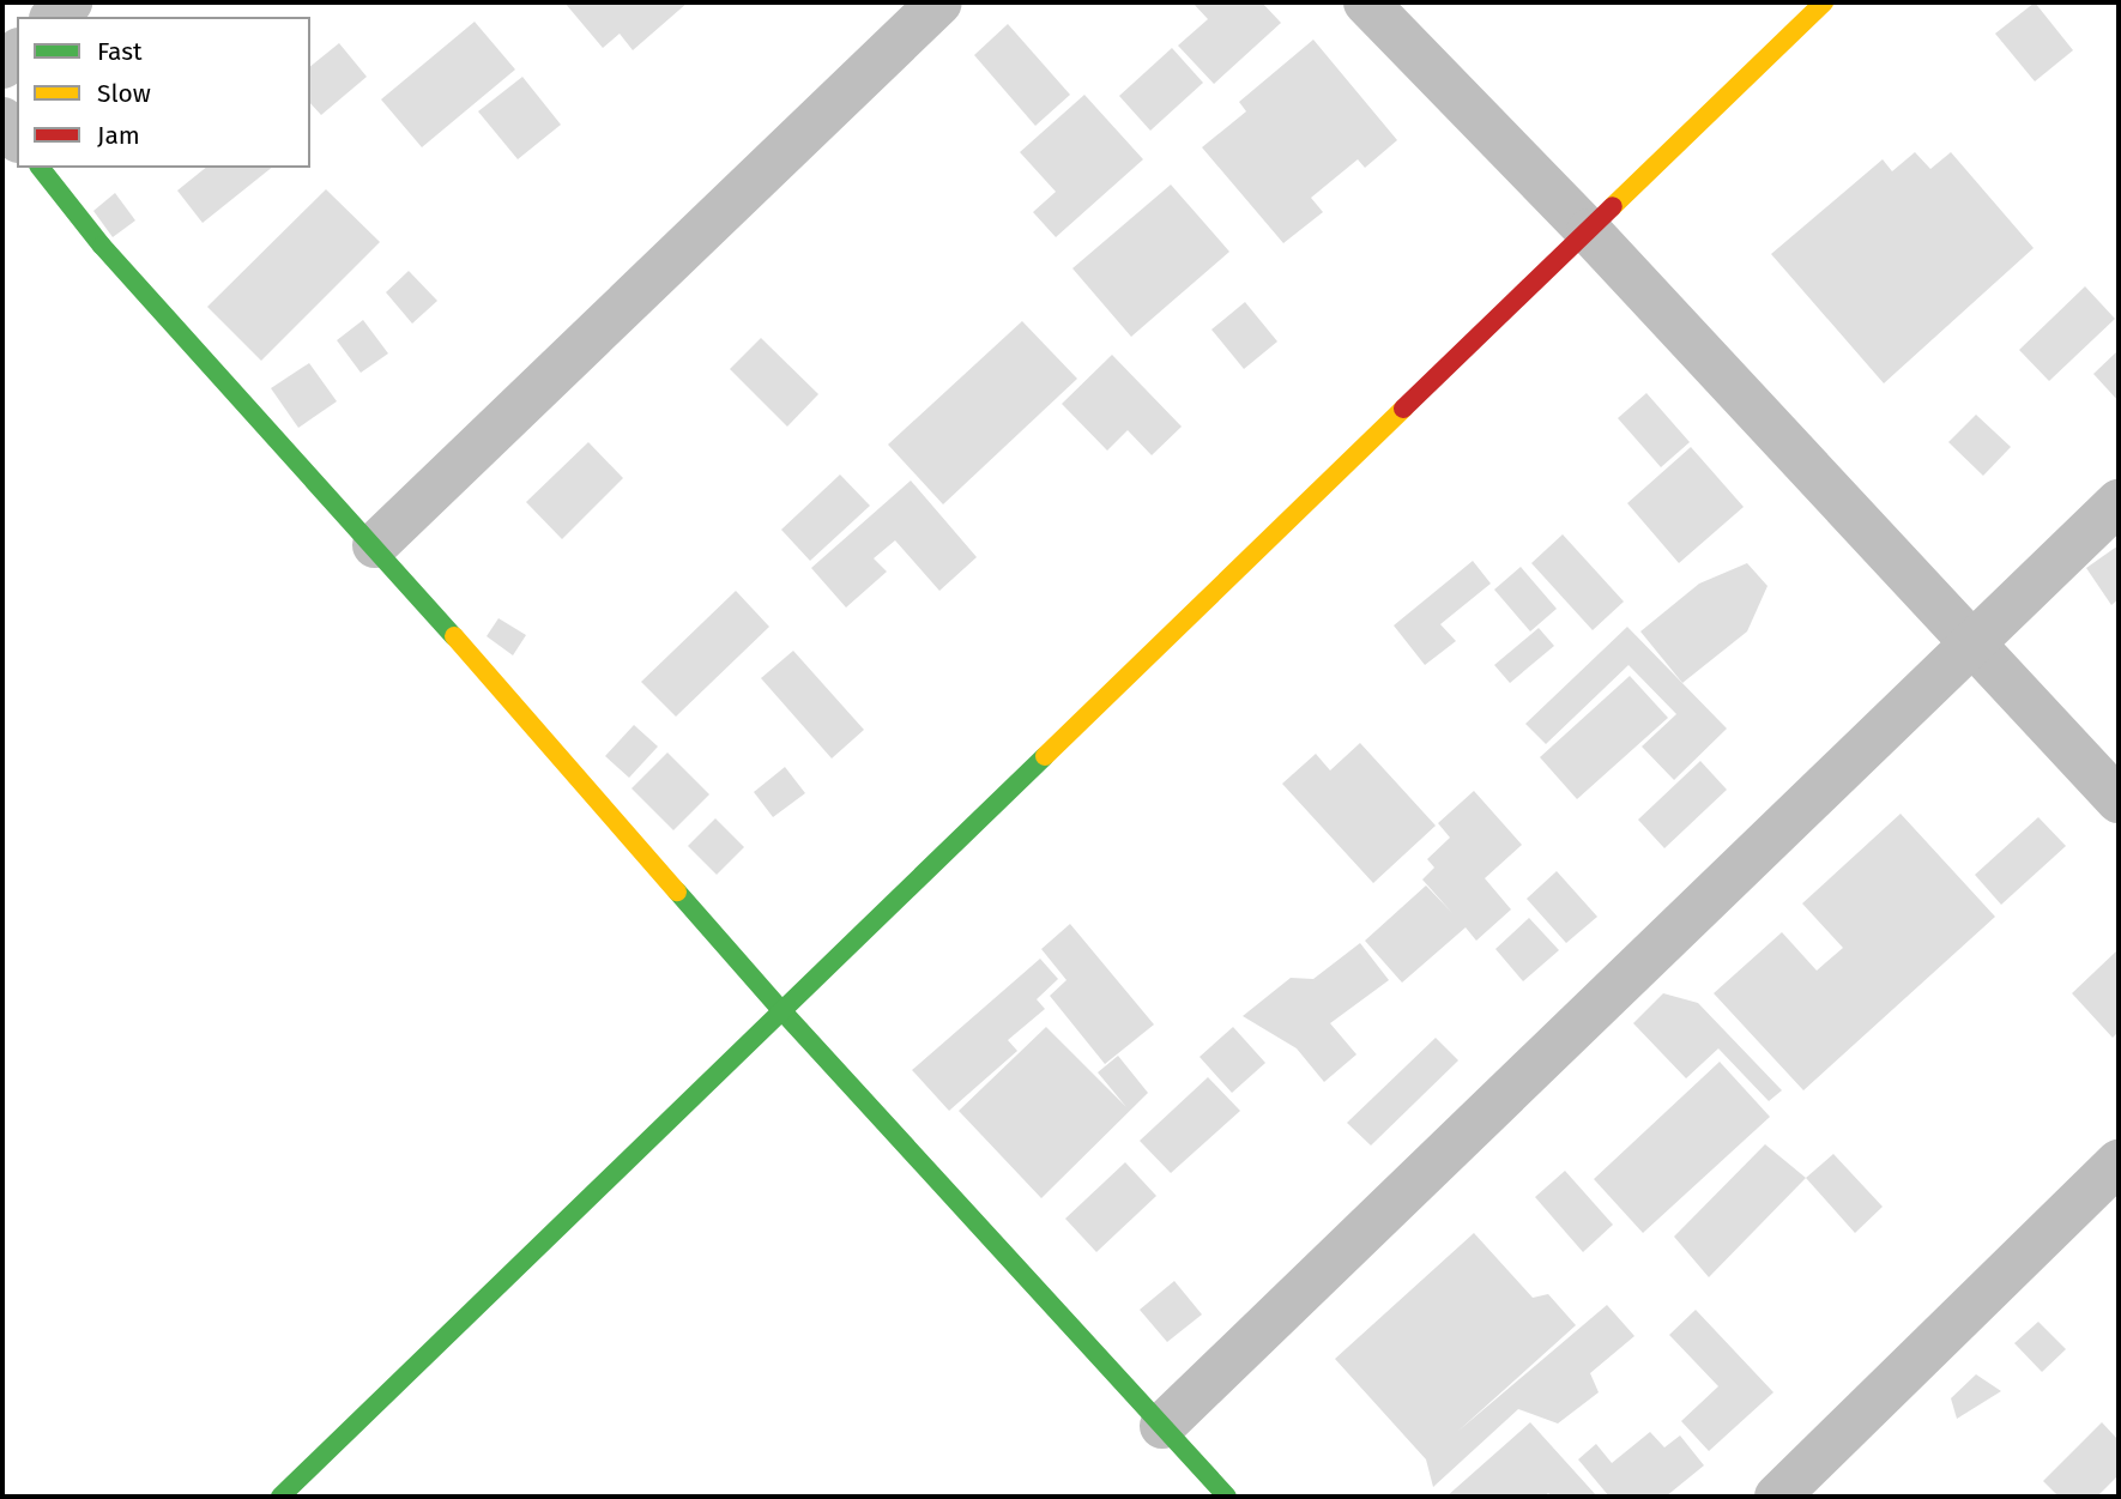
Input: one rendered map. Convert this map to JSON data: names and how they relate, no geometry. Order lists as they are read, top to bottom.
{
  "legend": ["Fast", "Slow", "Jam"]
}
